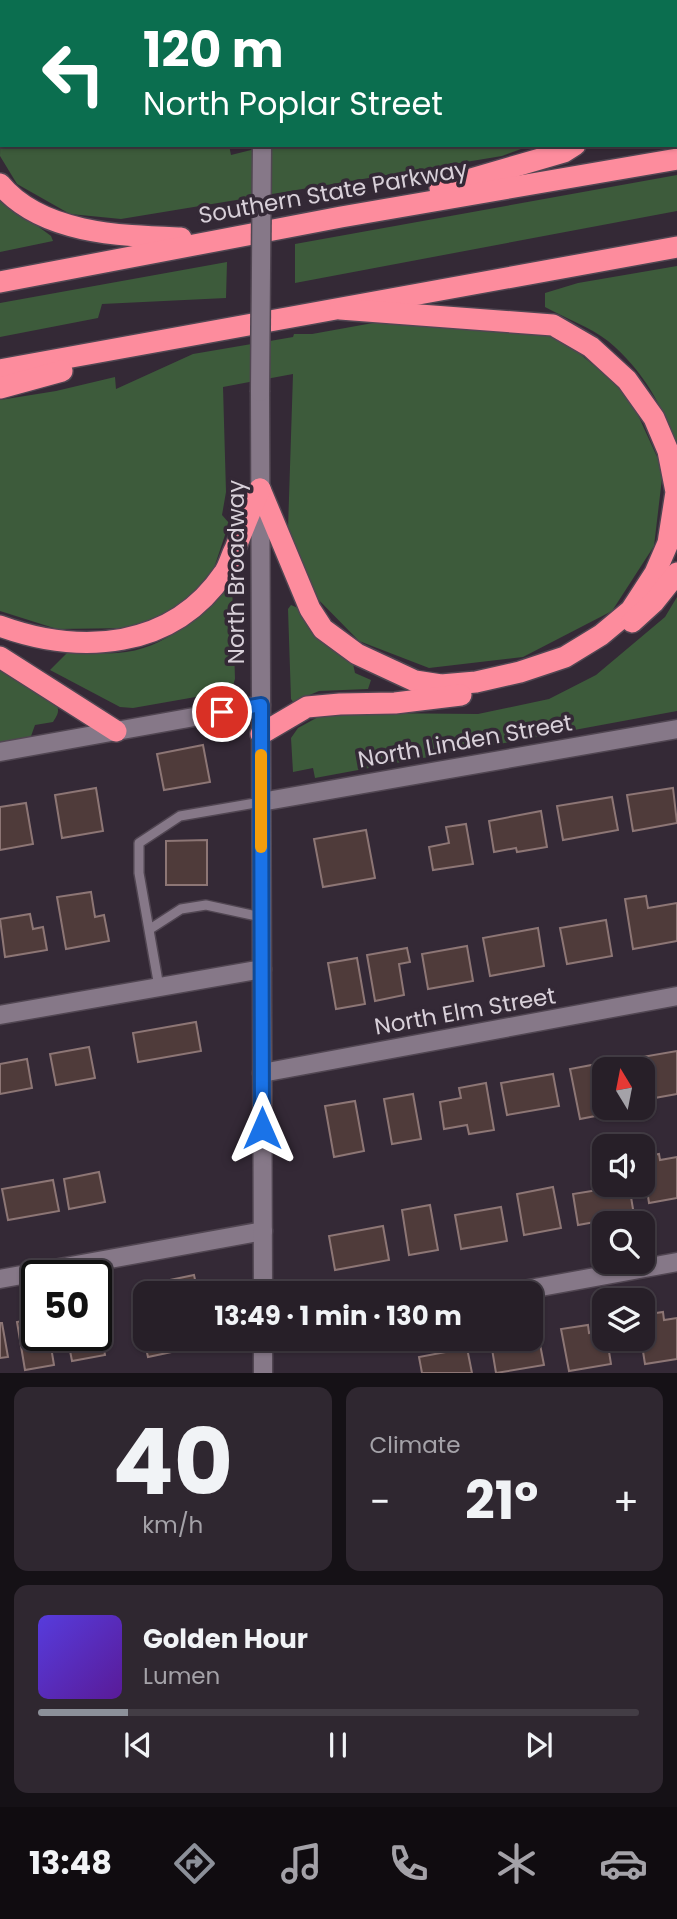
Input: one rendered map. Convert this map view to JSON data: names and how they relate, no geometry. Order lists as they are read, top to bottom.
{
  "streets": {
    "highway": ["Southern State Parkway"],
    "street": ["North Broadway", "North Linden Street", "North Elm Street"]
  },
  "crossings": [
    ["North Broadway", "North Linden Street"],
    ["North Broadway", "North Elm Street"]
  ],
  "north": "top",
  "page": {
    "turn": ["120 m", "North Poplar Street"],
    "limit": "50",
    "trip": "13:49 · 1 min · 130 m",
    "tile": [
      ["40", "km/h"],
      "Climate"
    ],
    "heat": ["−", "21°", "+"],
    "song": ["Golden Hour", "Lumen"],
    "tabs": "13:48"
  }
}
